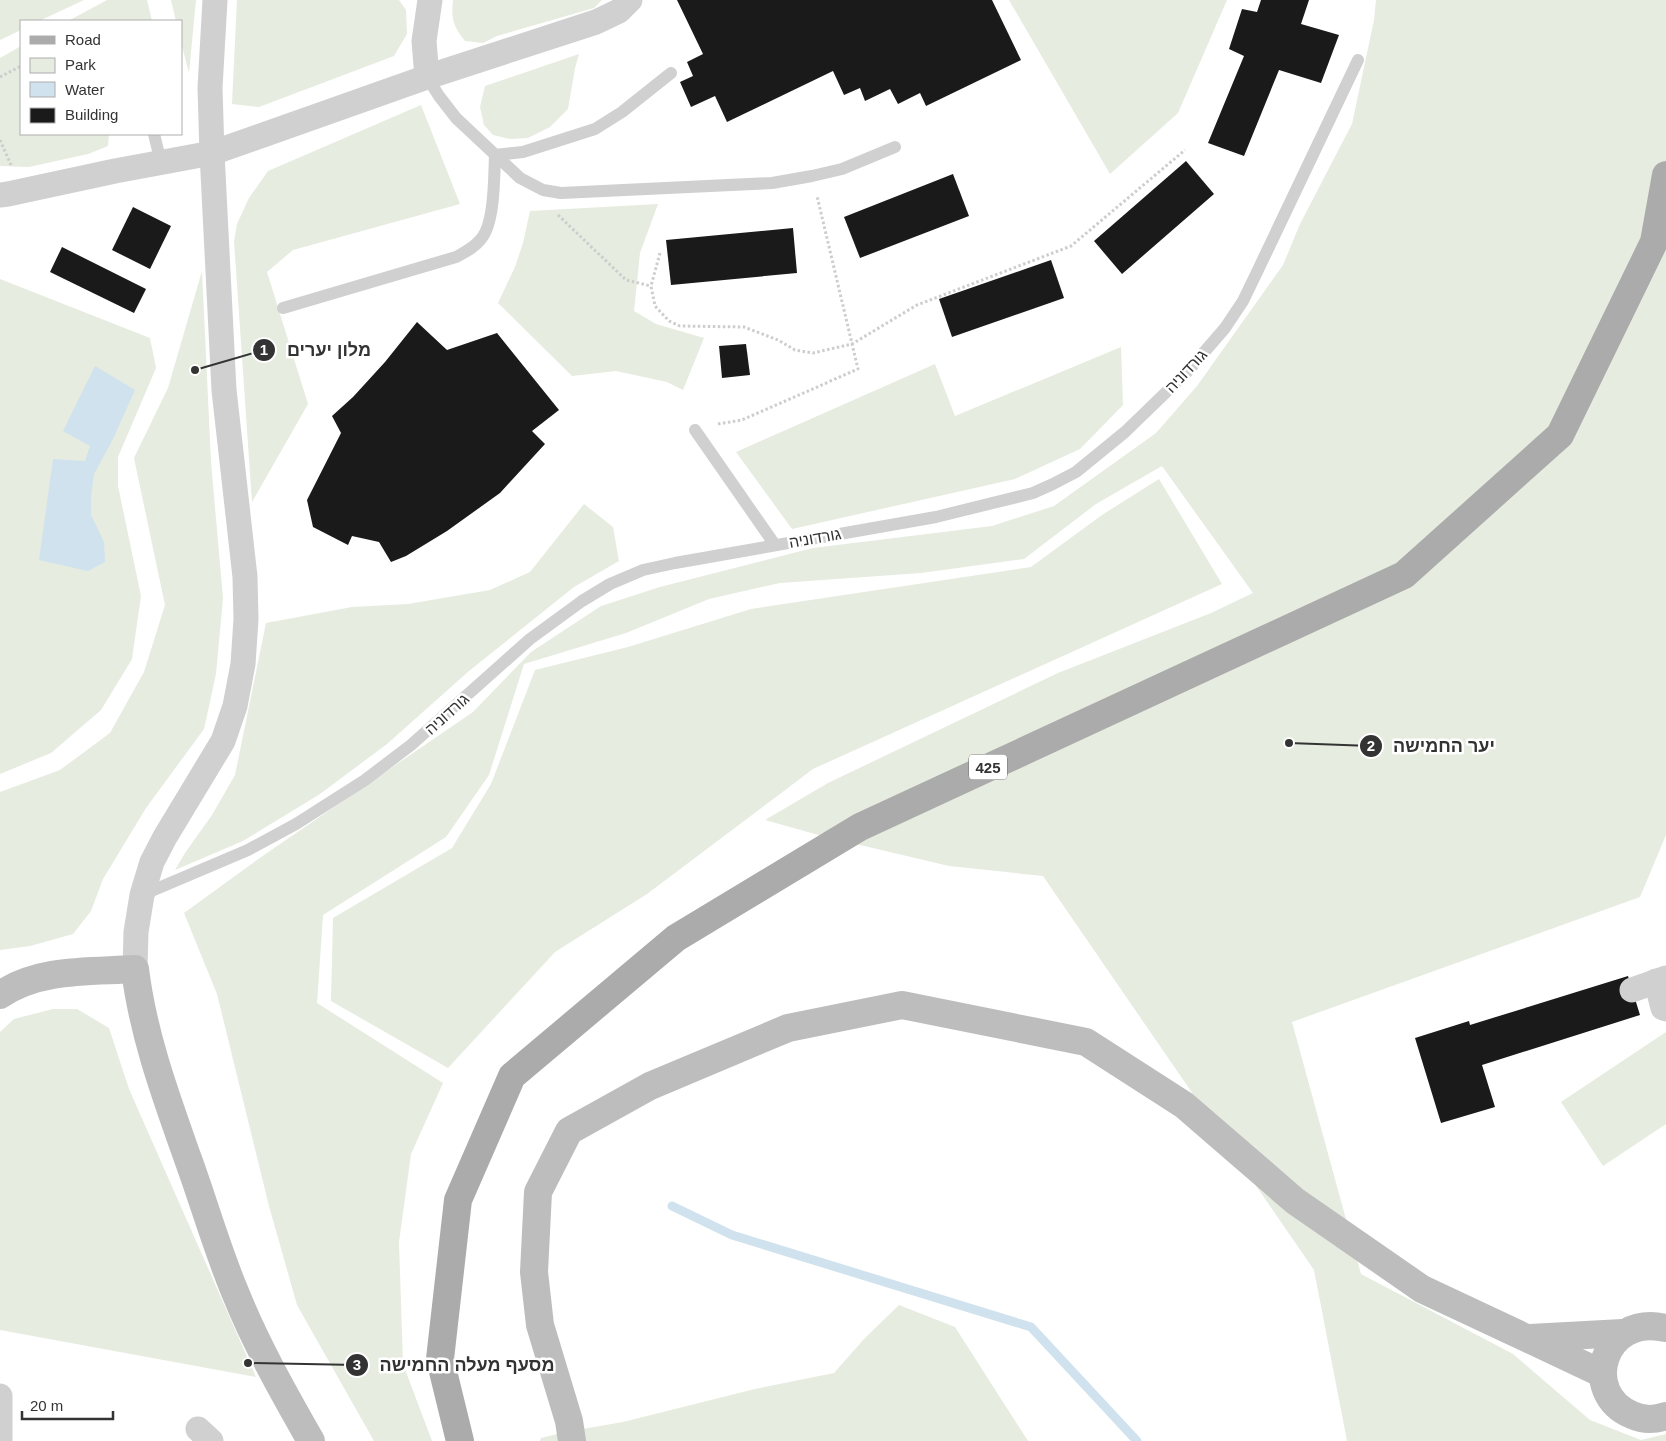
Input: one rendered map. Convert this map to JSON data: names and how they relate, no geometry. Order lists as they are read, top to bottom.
{
  "streets": {
    "main road": ["425"],
    "lane": ["גורדוניה"]
  },
  "places": ["מלון יערים", "יער החמישה", "מסעף מעלה החמישה"],
  "legend": [
    "Road",
    "Park",
    "Water",
    "Building"
  ],
  "scale_bar": "20 m"
}
